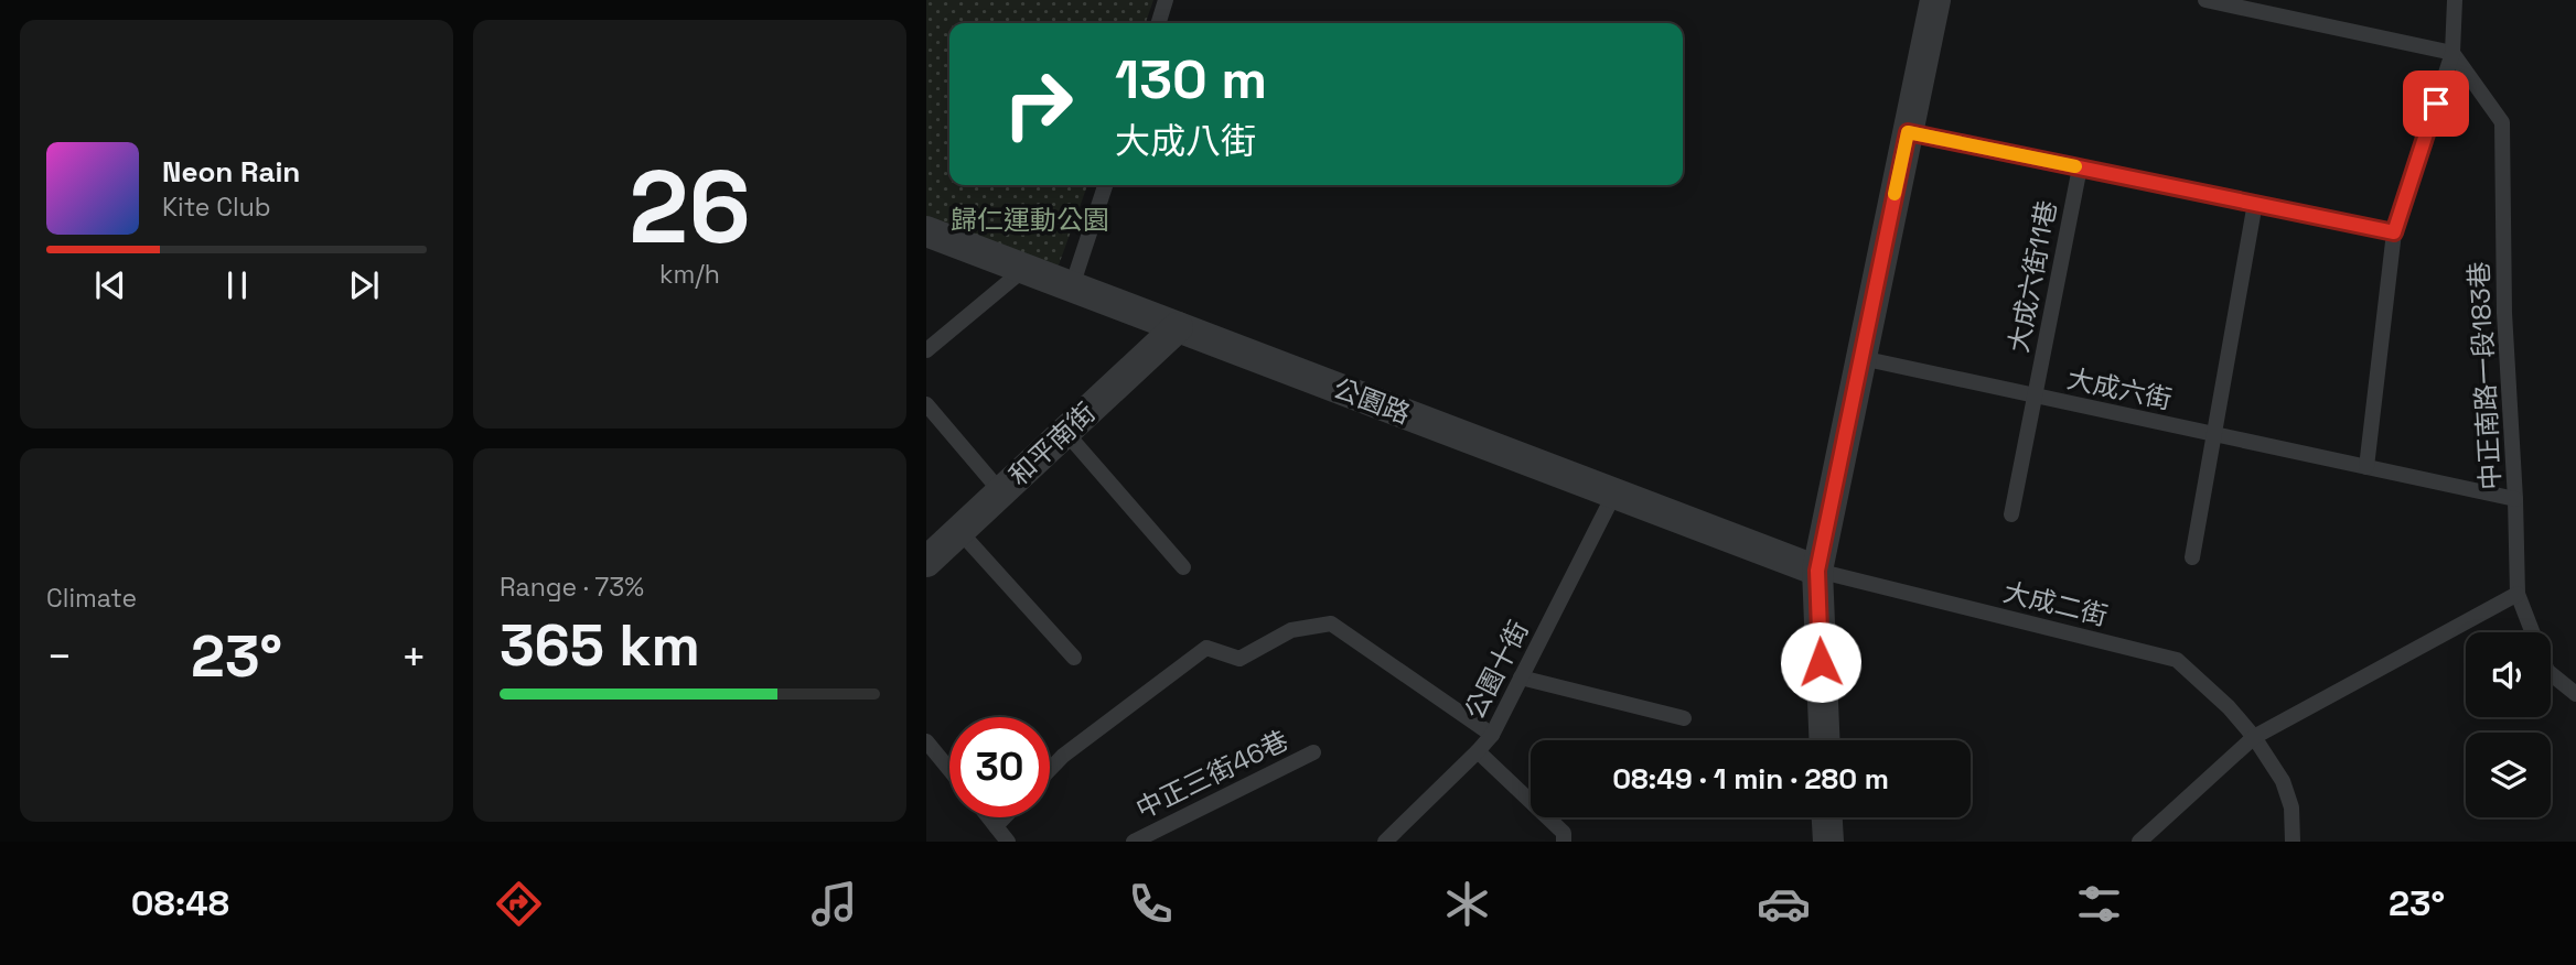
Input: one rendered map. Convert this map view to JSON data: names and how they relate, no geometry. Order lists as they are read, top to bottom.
{
  "streets": {
    "street": ["公園路", "和平南街"],
    "lane": [
      "大成六街11巷",
      "中正南路一段183巷",
      "大成六街",
      "大成二街",
      "公園十街",
      "中正三街46巷"
    ]
  },
  "crossings": [
    ["大成六街11巷", "大成六街"],
    ["中正南路一段183巷", "大成六街"],
    ["公園路", "和平南街"],
    ["公園路", "大成二街"],
    ["公園路", "公園十街"]
  ],
  "parks": ["歸仁運動公園"],
  "page": {
    "tile": [
      ["26", "km/h"],
      "Climate",
      ["Range · 73%", "365 km"]
    ],
    "turn": ["130 m", "大成八街"],
    "song": ["Neon Rain", "Kite Club"],
    "heat": ["−", "23°", "+"],
    "limit": "30",
    "trip": "08:49 · 1 min · 280 m",
    "tabs": ["08:48", "23°"]
  }
}
